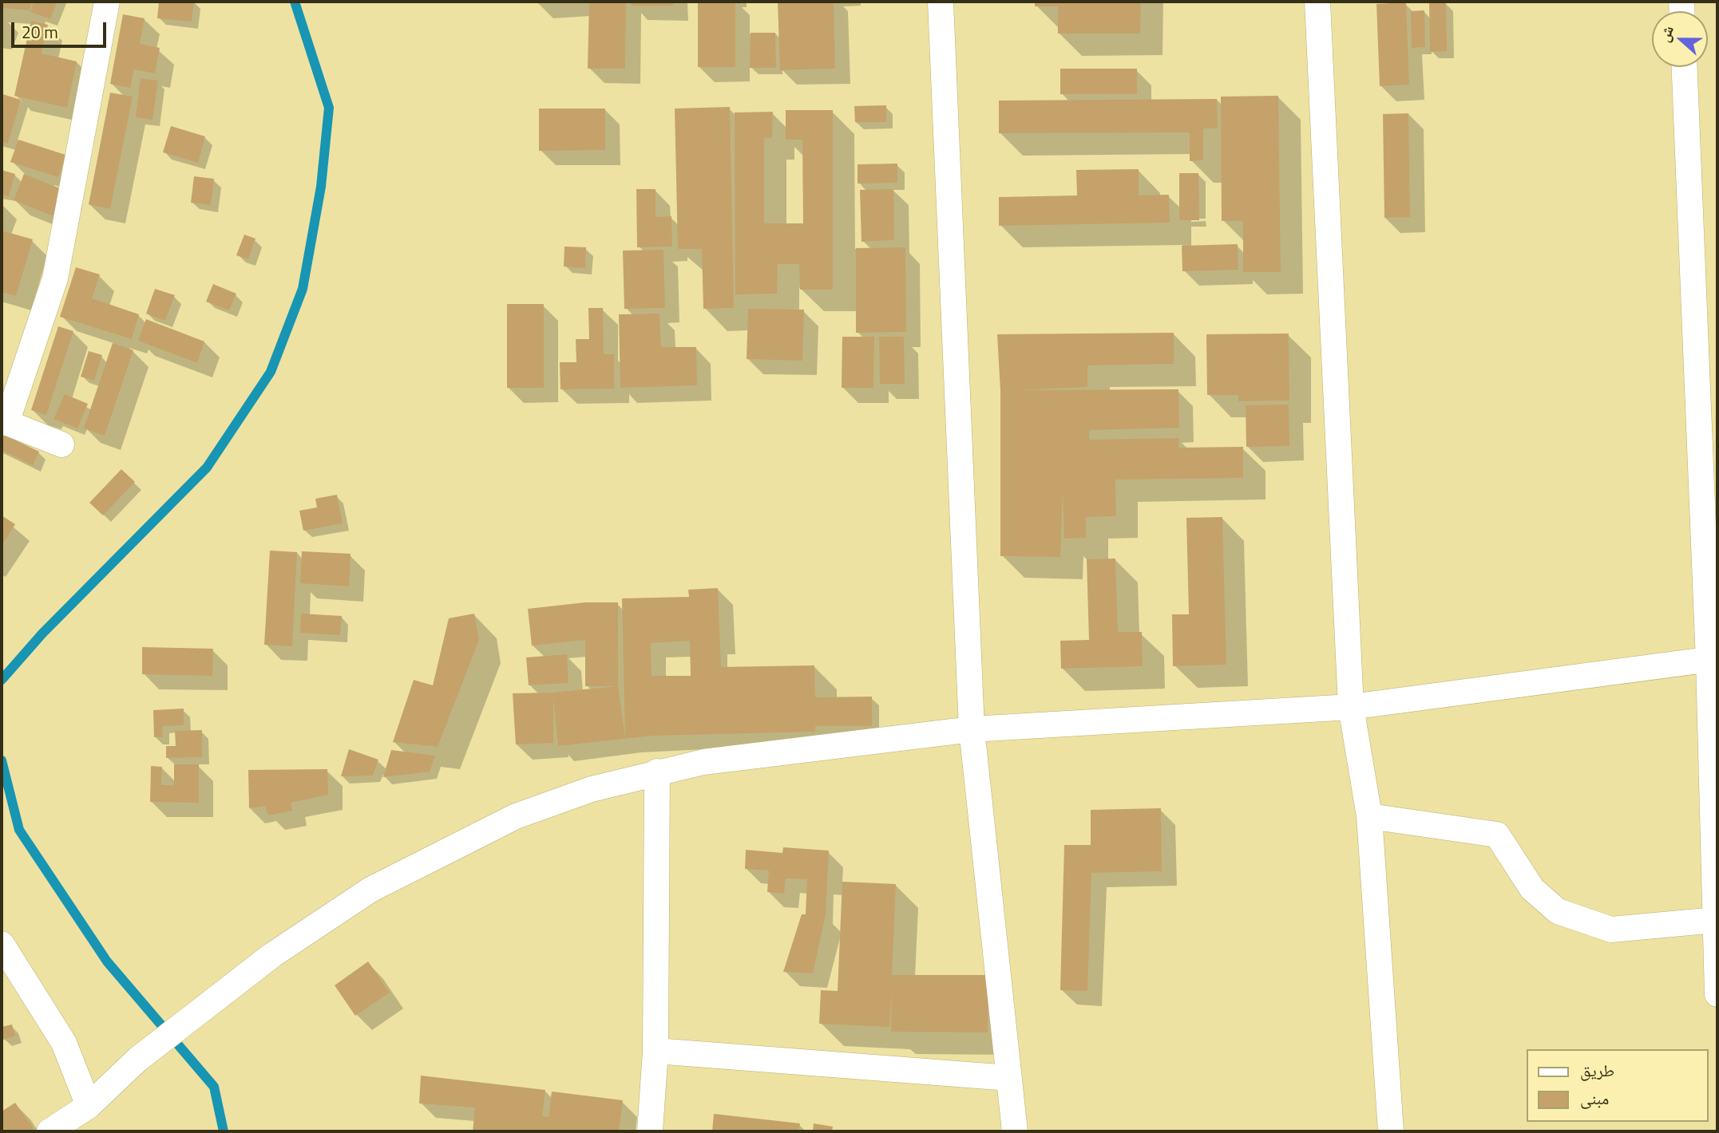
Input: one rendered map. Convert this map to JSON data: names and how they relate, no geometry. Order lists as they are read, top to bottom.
{
  "legend": ["طريق", "مبنى"],
  "scale_bar": "20 m",
  "north": "left"
}
